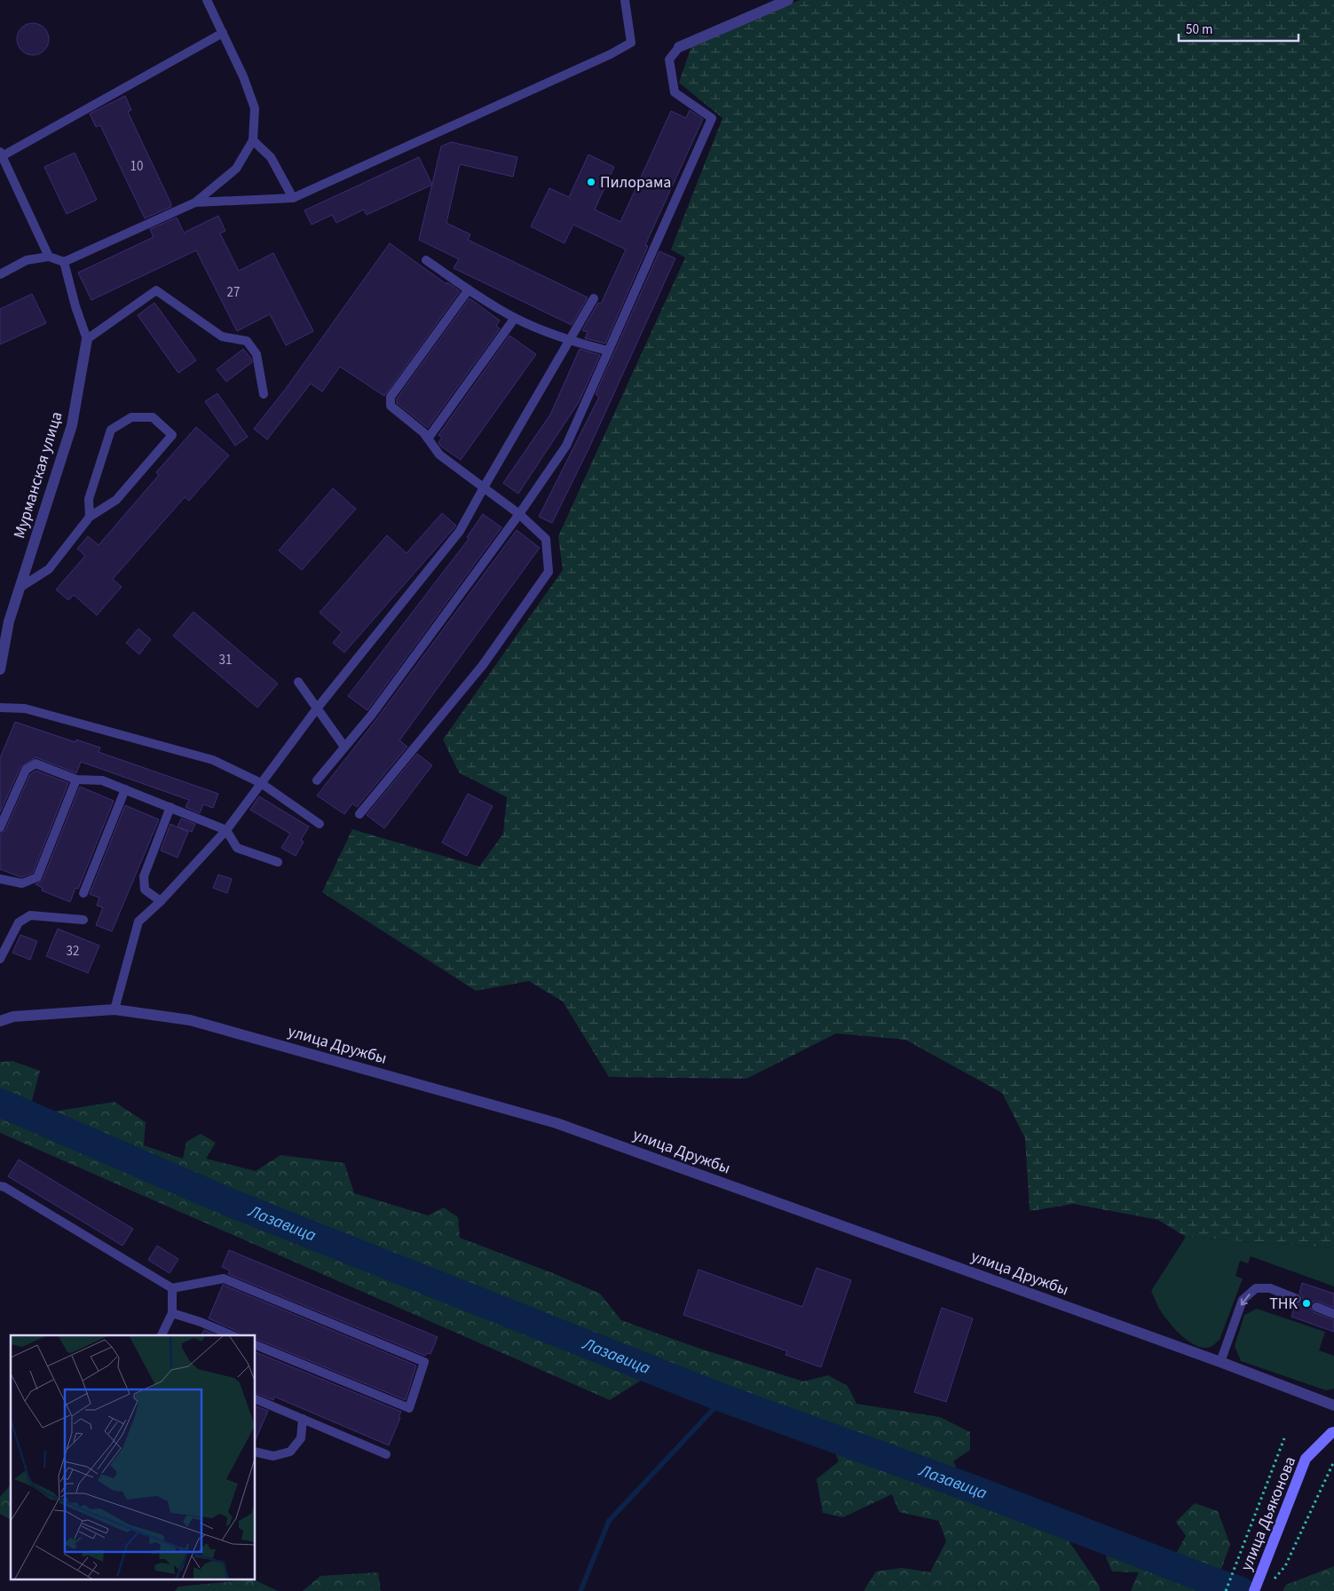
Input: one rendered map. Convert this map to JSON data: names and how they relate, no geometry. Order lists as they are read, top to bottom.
{
  "streets": {
    "street": ["Мурманская улица", "улица Дружбы", "улица Дьяконова"]
  },
  "water": ["Лазавица"],
  "places": ["Пилорама", "ТНК"],
  "house_numbers": [
    "10",
    "27",
    "31",
    "32"
  ],
  "scale_bar": "50 m"
}
